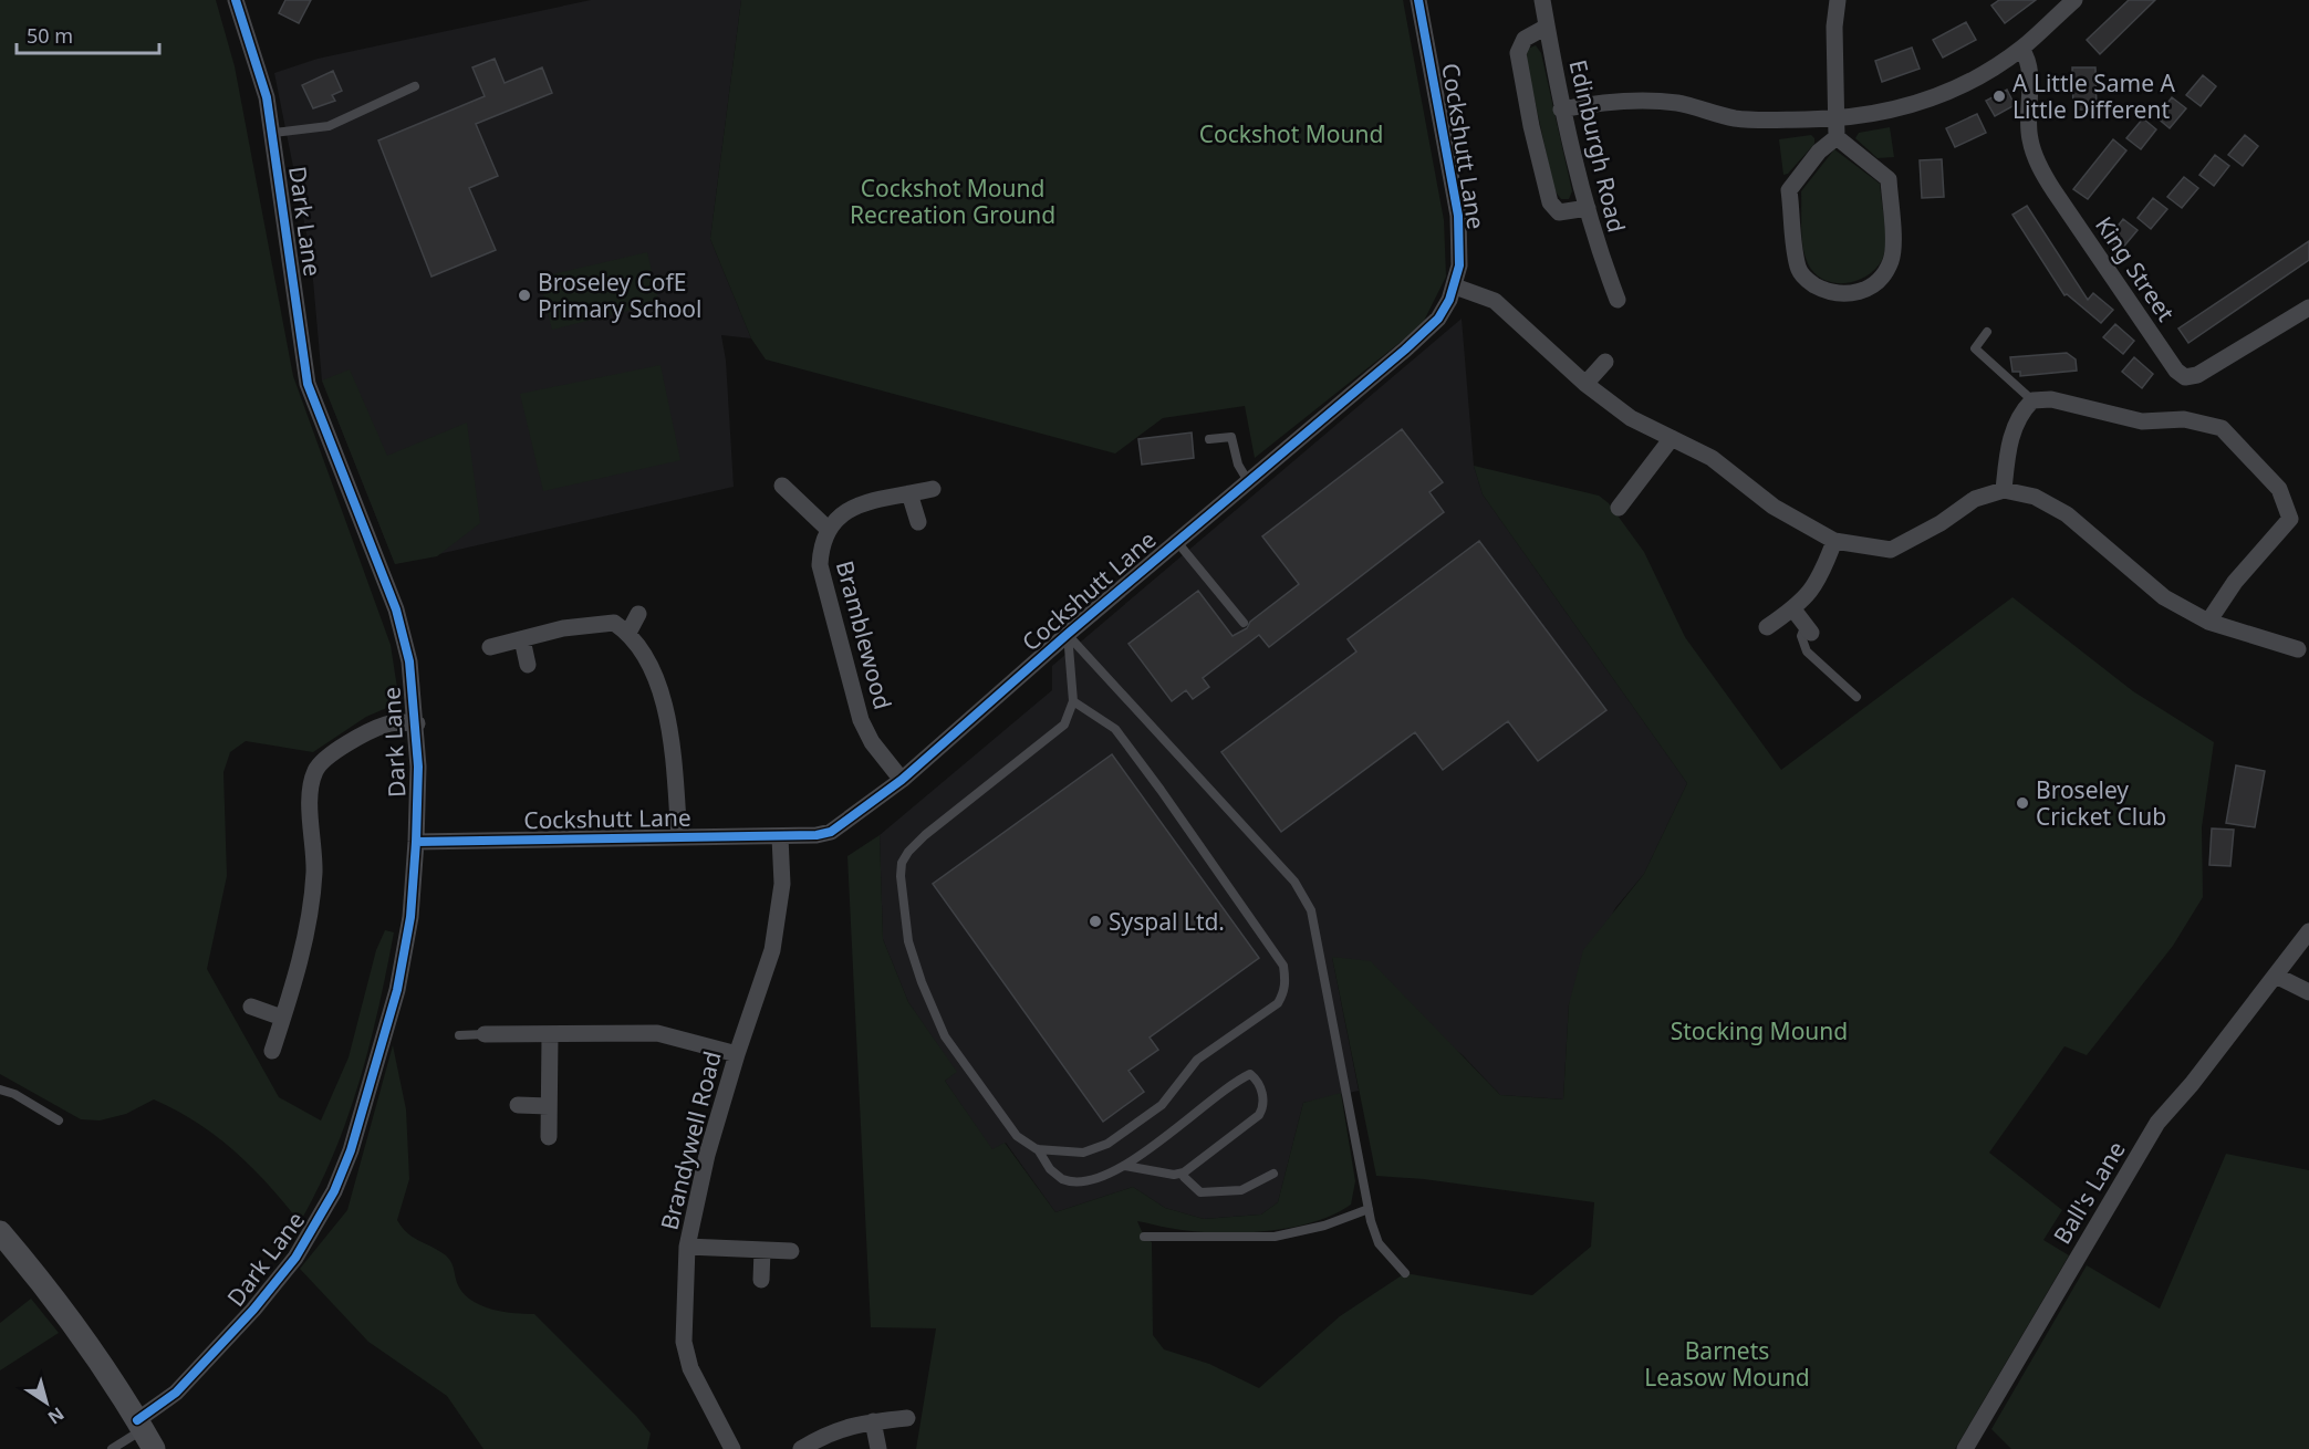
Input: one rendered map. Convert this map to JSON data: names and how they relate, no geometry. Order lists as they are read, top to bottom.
{
  "streets": {
    "street": [
      "Cockshutt Lane",
      "Edinburgh Road",
      "Dark Lane",
      "King Street",
      "Bramblewood",
      "Brandywell Road",
      "Ball's Lane"
    ]
  },
  "crossings": [
    ["Cockshutt Lane", "Dark Lane"],
    ["Cockshutt Lane", "Bramblewood"],
    ["Cockshutt Lane", "Brandywell Road"]
  ],
  "parks": [
    "Cockshot Mound",
    "Cockshot Mound Recreation Ground",
    "Stocking Mound",
    "Barnets Leasow Mound"
  ],
  "places": [
    "A Little Same A Little Different",
    "Broseley CofE Primary School",
    "Broseley Cricket Club",
    "Syspal Ltd."
  ],
  "scale_bar": "50 m",
  "north": "bottom right"
}
